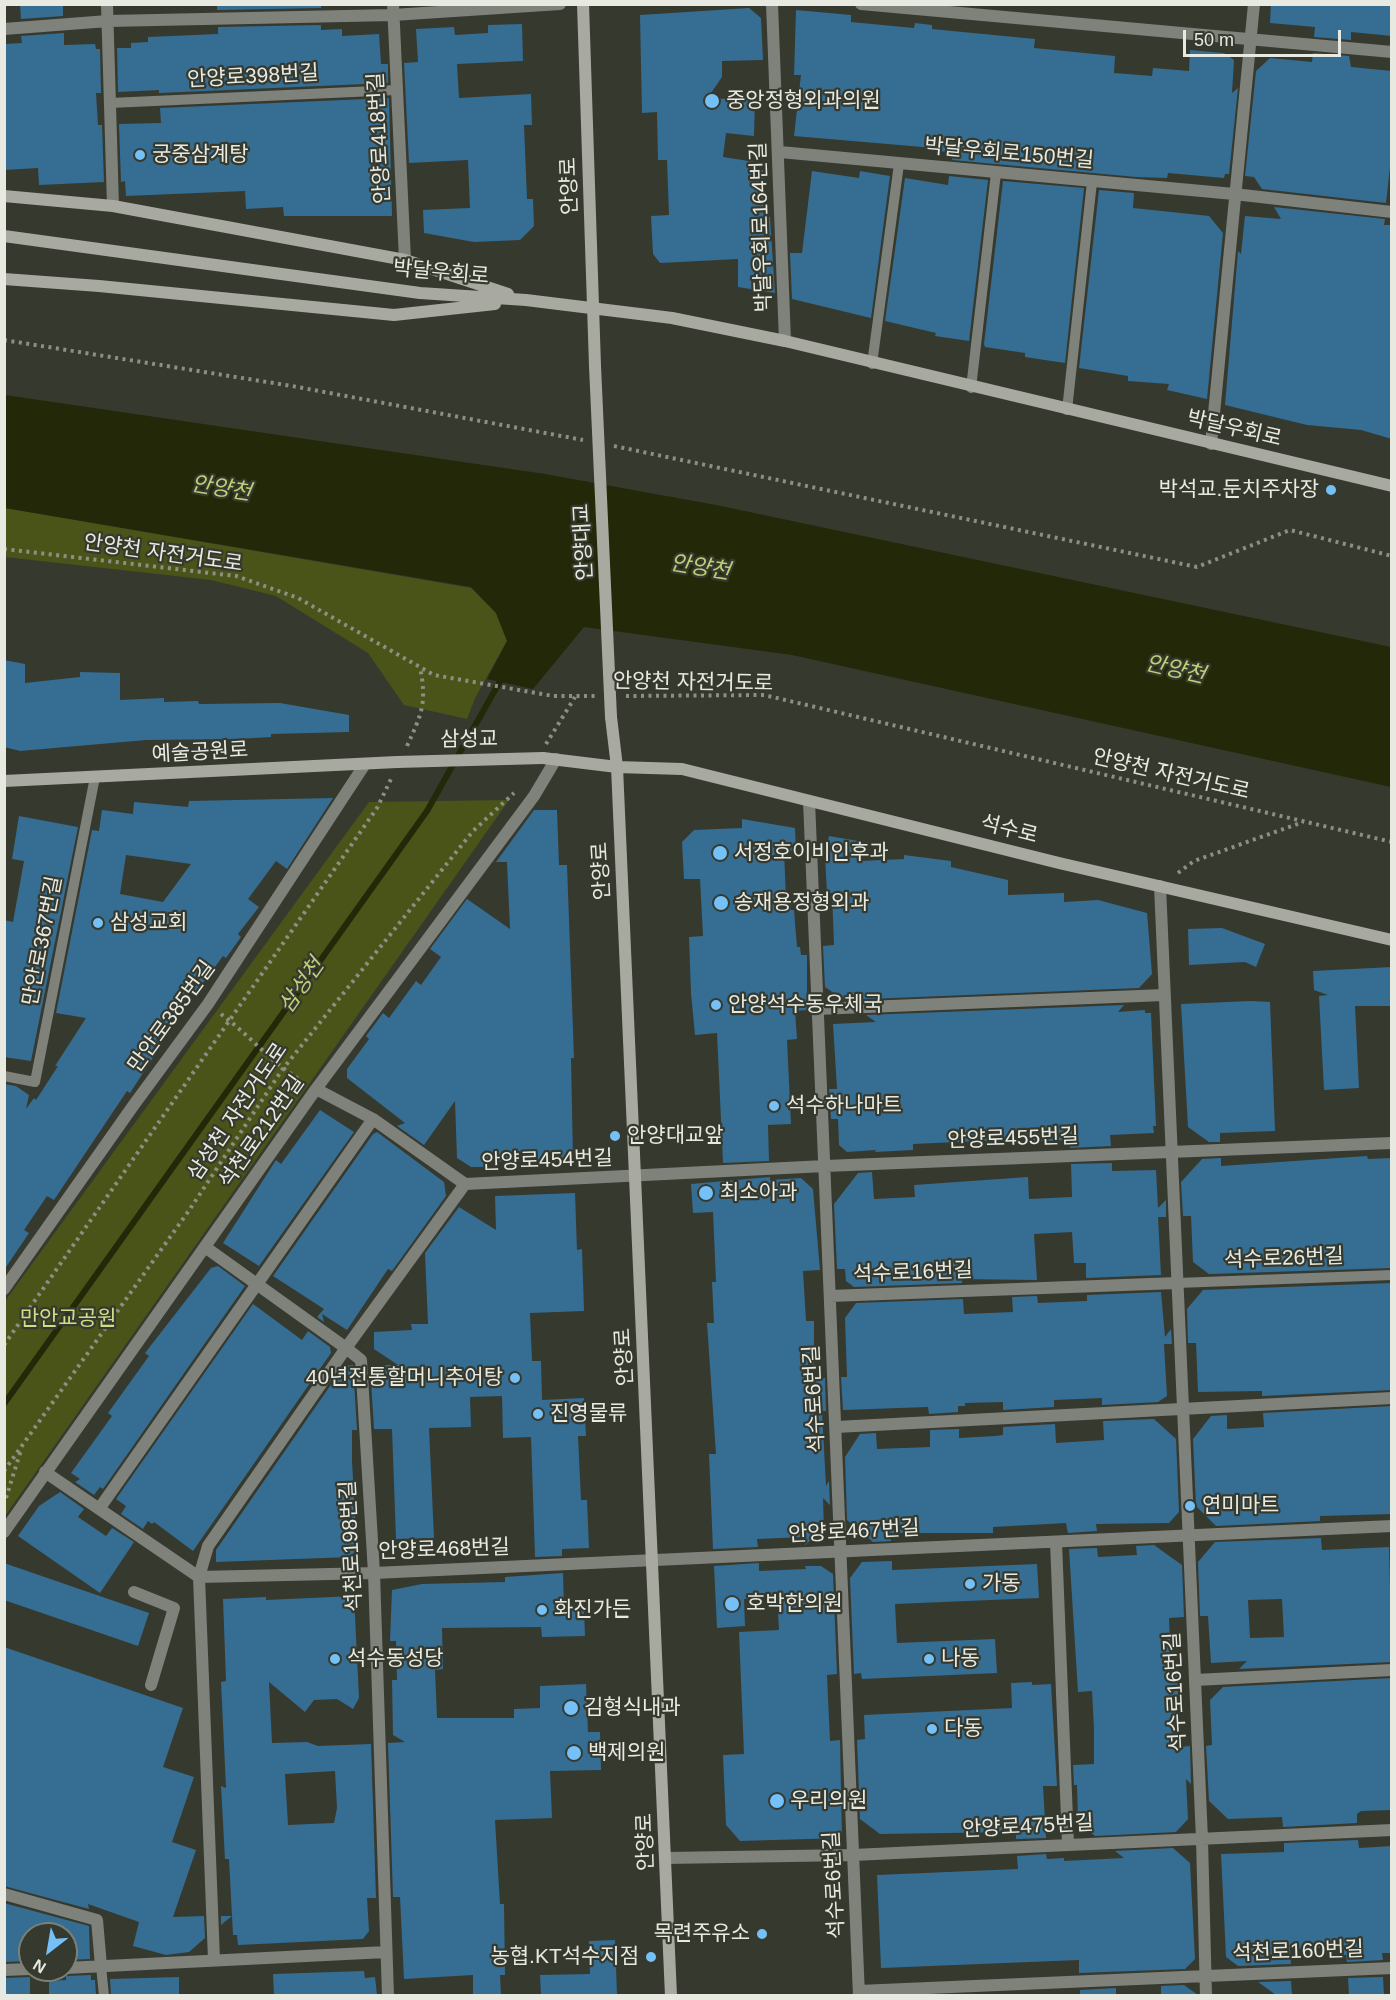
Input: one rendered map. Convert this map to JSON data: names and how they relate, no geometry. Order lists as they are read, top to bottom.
{
  "streets": {
    "street": [
      "안양로418번길",
      "박달우회로150번길",
      "안양로",
      "박달우회로164번길",
      "박달우회로",
      "안양대교",
      "삼성교",
      "예술공원로",
      "석수로",
      "만안로385번길",
      "석천로212번길",
      "안양로455번길",
      "안양로454번길",
      "석수로16번길",
      "석수로6번길",
      "안양로467번길",
      "석천로198번길",
      "안양로468번길",
      "안양로475번길",
      "석천로160번길"
    ],
    "lane": ["안양로398번길", "만안로367번길", "석수로26번길"],
    "path": ["안양천 자전거도로", "삼성천 자전거도로"]
  },
  "crossings": [
    ["안양로398번길", "안양로418번길"],
    ["박달우회로150번길", "박달우회로164번길"],
    ["안양로", "박달우회로"],
    ["안양로", "안양대교"],
    ["안양로", "석수로"],
    ["안양로", "안양로455번길"],
    ["안양로", "안양로454번길"],
    ["안양로", "안양로467번길"],
    ["안양로", "안양로468번길"],
    ["안양로", "안양로475번길"],
    ["박달우회로164번길", "박달우회로"],
    ["삼성교", "예술공원로"],
    ["예술공원로", "만안로367번길"],
    ["예술공원로", "만안로385번길"],
    ["석수로", "석수로16번길"],
    ["석수로", "석수로6번길"],
    ["석천로212번길", "안양로454번길"],
    ["석천로212번길", "석천로198번길"],
    ["안양로455번길", "안양로454번길"],
    ["안양로455번길", "석수로16번길"],
    ["안양로455번길", "석수로6번길"],
    ["석수로26번길", "석수로16번길"],
    ["석수로16번길", "석수로6번길"],
    ["석수로16번길", "안양로467번길"],
    ["석수로16번길", "안양로475번길"],
    ["석수로16번길", "석천로160번길"],
    ["석수로6번길", "안양로467번길"],
    ["석수로6번길", "안양로475번길"],
    ["안양로467번길", "안양로468번길"],
    ["석천로198번길", "안양로468번길"]
  ],
  "water": ["안양천", "삼성천"],
  "parks": ["만안교공원"],
  "places": [
    "중앙정형외과의원",
    "궁중삼계탕",
    "박석교.둔치주차장",
    "서정호이비인후과",
    "송재용정형외과",
    "삼성교회",
    "안양석수동우체국",
    "석수하나마트",
    "안양대교앞",
    "최소아과",
    "40년전통할머니추어탕",
    "진영물류",
    "연미마트",
    "가동",
    "호박한의원",
    "화진가든",
    "석수동성당",
    "나동",
    "김형식내과",
    "다동",
    "백제의원",
    "우리의원",
    "목련주유소",
    "농협.KT석수지점"
  ],
  "scale_bar": "50 m",
  "north": "bottom left"
}
